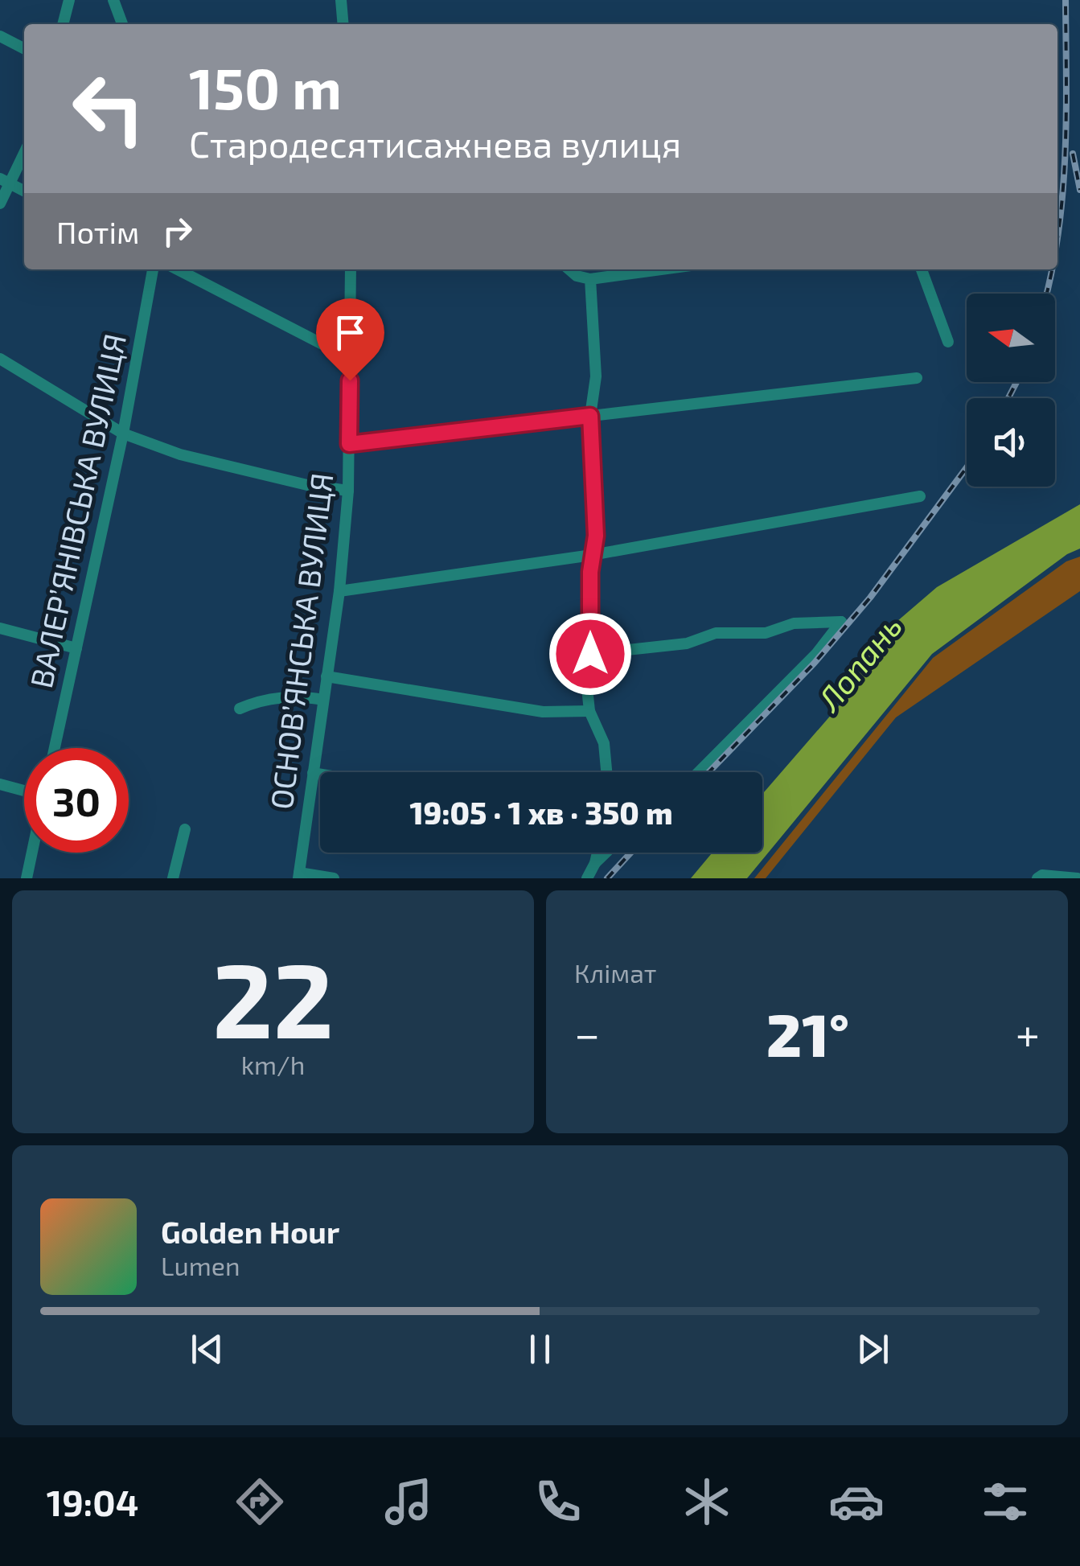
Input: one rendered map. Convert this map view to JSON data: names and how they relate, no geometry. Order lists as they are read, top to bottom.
{
  "streets": {
    "street": ["ВАЛЕР’ЯНІВСЬКА ВУЛИЦЯ", "ОСНОВ’ЯНСЬКА ВУЛИЦЯ"]
  },
  "water": ["Лопань"],
  "north": "left",
  "page": {
    "turn": ["150 m", "Стародесятисажнева вулиця"],
    "then": "Потім",
    "limit": "30",
    "trip": "19:05 · 1 хв · 350 m",
    "tile": [
      ["22", "km/h"],
      "Клімат"
    ],
    "heat": ["−", "21°", "+"],
    "song": ["Golden Hour", "Lumen"],
    "tabs": "19:04"
  }
}
